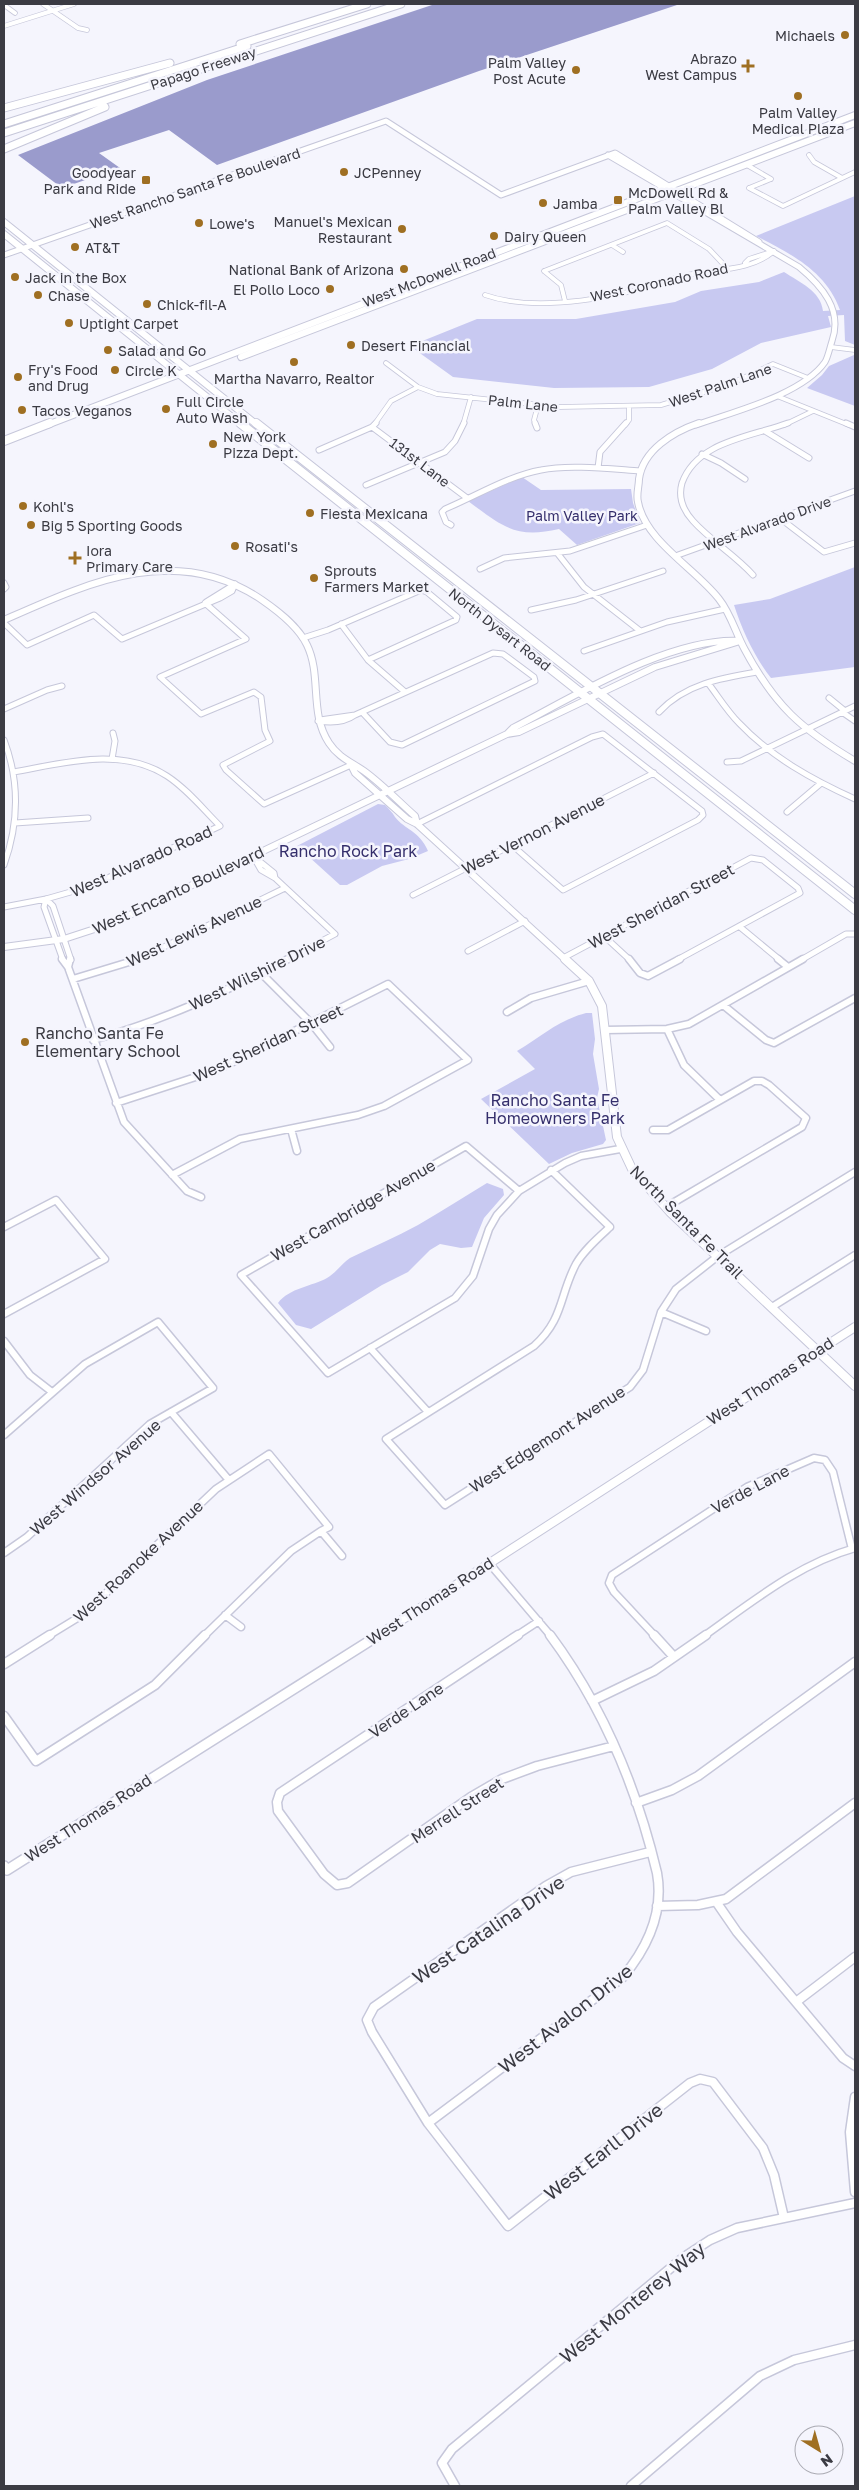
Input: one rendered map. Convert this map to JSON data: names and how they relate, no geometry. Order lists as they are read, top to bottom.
{
  "streets": {
    "highway": ["Papago Freeway"],
    "main road": ["West McDowell Road", "North Dysart Road"],
    "street": [
      "West Rancho Santa Fe Boulevard",
      "West Coronado Road",
      "West Palm Lane",
      "Palm Lane",
      "131st Lane",
      "West Alvarado Drive",
      "West Vernon Avenue",
      "West Alvarado Road",
      "West Encanto Boulevard",
      "West Sheridan Street",
      "West Lewis Avenue",
      "West Wilshire Drive",
      "West Cambridge Avenue",
      "North Santa Fe Trail",
      "West Thomas Road",
      "West Edgemont Avenue",
      "West Windsor Avenue",
      "Verde Lane",
      "West Roanoke Avenue",
      "Merrell Street",
      "West Catalina Drive",
      "West Avalon Drive",
      "West Earll Drive",
      "West Monterey Way"
    ]
  },
  "crossings": [
    ["West Rancho Santa Fe Boulevard", "North Dysart Road"],
    ["West McDowell Road", "North Dysart Road"],
    ["West Palm Lane", "Palm Lane"],
    ["North Dysart Road", "West Encanto Boulevard"],
    ["West Vernon Avenue", "North Santa Fe Trail"],
    ["West Encanto Boulevard", "North Santa Fe Trail"],
    ["West Sheridan Street", "North Santa Fe Trail"],
    ["West Lewis Avenue", "West Wilshire Drive"],
    ["North Santa Fe Trail", "West Thomas Road"],
    ["North Santa Fe Trail", "West Edgemont Avenue"],
    ["West Thomas Road", "West Avalon Drive"],
    ["Verde Lane", "Merrell Street"],
    ["Verde Lane", "West Avalon Drive"],
    ["Merrell Street", "West Avalon Drive"],
    ["West Catalina Drive", "West Avalon Drive"],
    ["West Catalina Drive", "West Earll Drive"],
    ["West Avalon Drive", "West Earll Drive"],
    ["West Earll Drive", "West Monterey Way"]
  ],
  "parks": ["Palm Valley Park", "Rancho Rock Park", "Rancho Santa Fe Homeowners Park"],
  "places": {
    "other": [
      "Michaels",
      "Palm Valley Post Acute",
      "Palm Valley Medical Plaza",
      "JCPenney",
      "Jamba",
      "Lowe's",
      "Manuel's Mexican Restaurant",
      "Dairy Queen",
      "AT&T",
      "National Bank of Arizona",
      "Jack in the Box",
      "El Pollo Loco",
      "Chase",
      "Chick-fil-A",
      "Uptight Carpet",
      "Desert Financial",
      "Salad and Go",
      "Martha Navarro, Realtor",
      "Circle K",
      "Fry's Food and Drug",
      "Full Circle Auto Wash",
      "Tacos Veganos",
      "New York Pizza Dept.",
      "Kohl's",
      "Fiesta Mexicana",
      "Big 5 Sporting Goods",
      "Rosati's",
      "Sprouts Farmers Market",
      "Rancho Santa Fe Elementary School"
    ],
    "health": ["Abrazo West Campus", "Iora Primary Care"],
    "transit": ["Goodyear Park and Ride", "McDowell Rd & Palm Valley Bl"]
  },
  "north": "bottom right"
}
